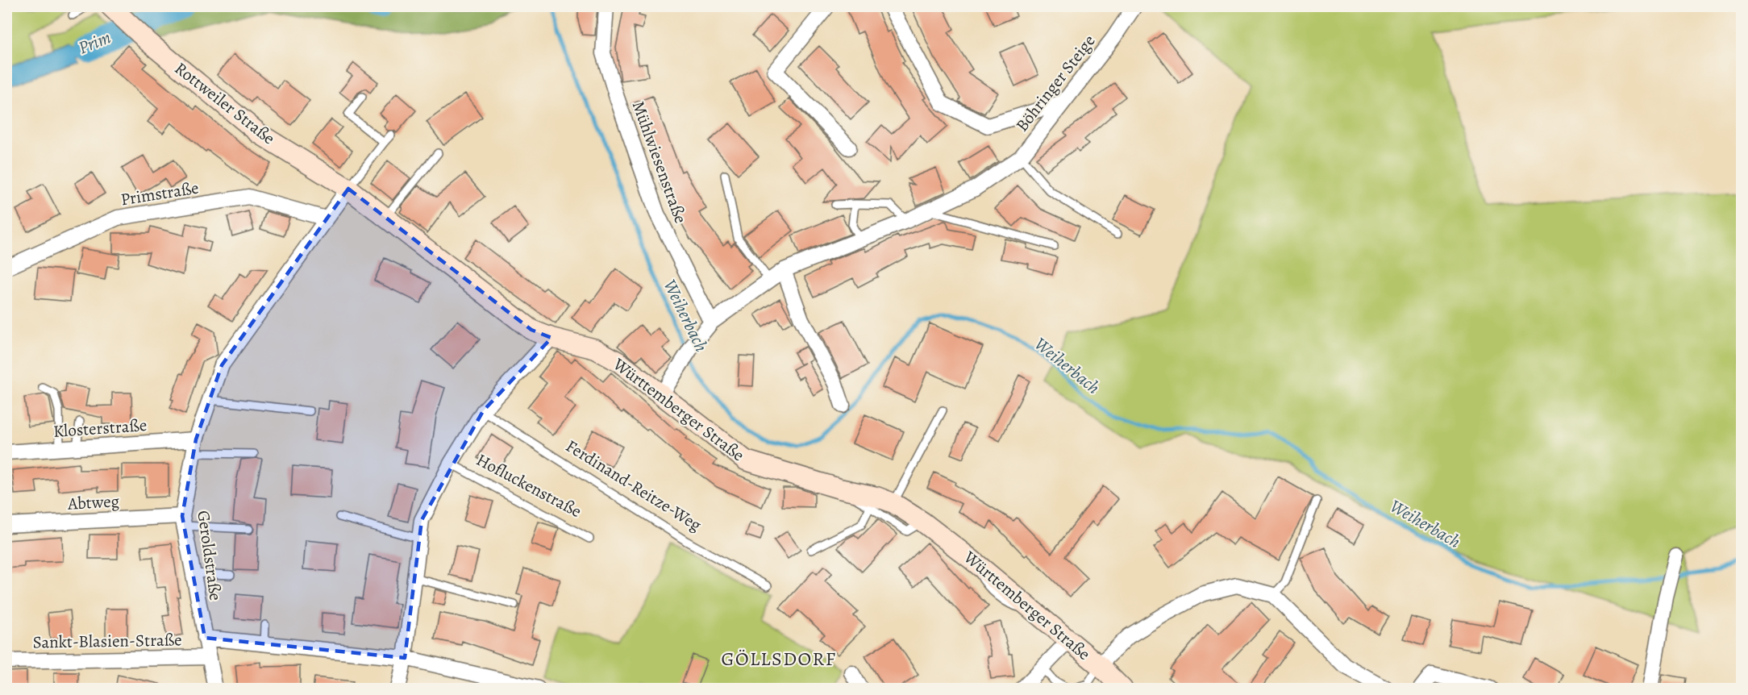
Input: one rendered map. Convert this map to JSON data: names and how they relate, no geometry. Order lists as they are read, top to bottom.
{
  "streets": {
    "street": [
      "Böhringer Steige",
      "Rottweiler Straße",
      "Mühlwiesenstraße",
      "Primstraße",
      "Württemberger Straße",
      "Klosterstraße",
      "Hofluckenstraße",
      "Abtweg",
      "Geroldstraße",
      "Sankt-Blasien-Straße"
    ],
    "lane": ["Ferdinand-Reitze-Weg"]
  },
  "crossings": [
    ["Böhringer Steige", "Mühlwiesenstraße"],
    ["Böhringer Steige", "Württemberger Straße"],
    ["Rottweiler Straße", "Württemberger Straße"],
    ["Rottweiler Straße", "Geroldstraße"],
    ["Primstraße", "Geroldstraße"],
    ["Württemberger Straße", "Hofluckenstraße"],
    ["Württemberger Straße", "Geroldstraße"],
    ["Klosterstraße", "Geroldstraße"],
    ["Hofluckenstraße", "Ferdinand-Reitze-Weg"],
    ["Hofluckenstraße", "Sankt-Blasien-Straße"],
    ["Abtweg", "Geroldstraße"],
    ["Geroldstraße", "Sankt-Blasien-Straße"]
  ],
  "districts": ["GÖLLSDORF"],
  "water": ["Prim", "Weiherbach"]
}
